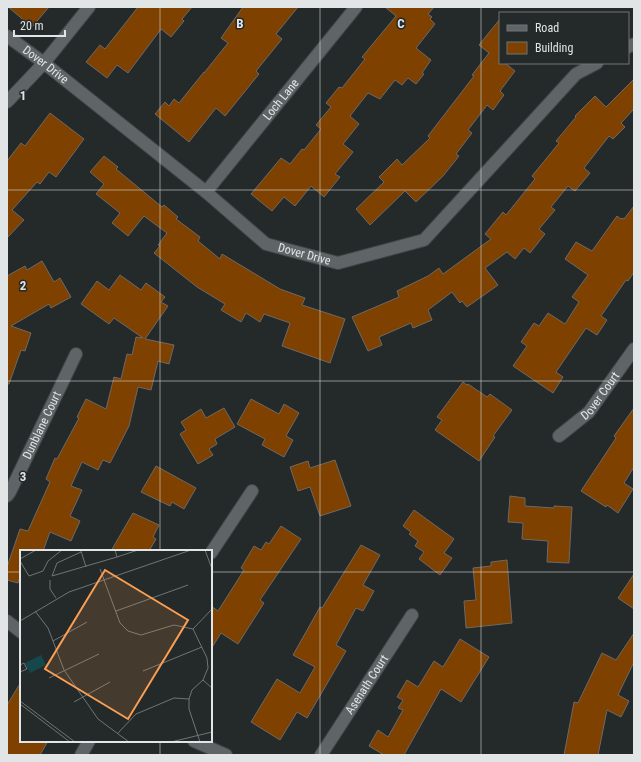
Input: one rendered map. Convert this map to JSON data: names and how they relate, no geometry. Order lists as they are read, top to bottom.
{
  "streets": {
    "street": [
      "Dover Drive",
      "Loch Lane",
      "Dover Court",
      "Dunblane Court",
      "Asenath Court"
    ]
  },
  "crossings": [
    ["Dover Drive", "Loch Lane"]
  ],
  "legend": ["Road", "Building"],
  "scale_bar": "20 m",
  "grid": {
    "columns": ["B", "C"],
    "rows": ["1", "2", "3"]
  }
}
